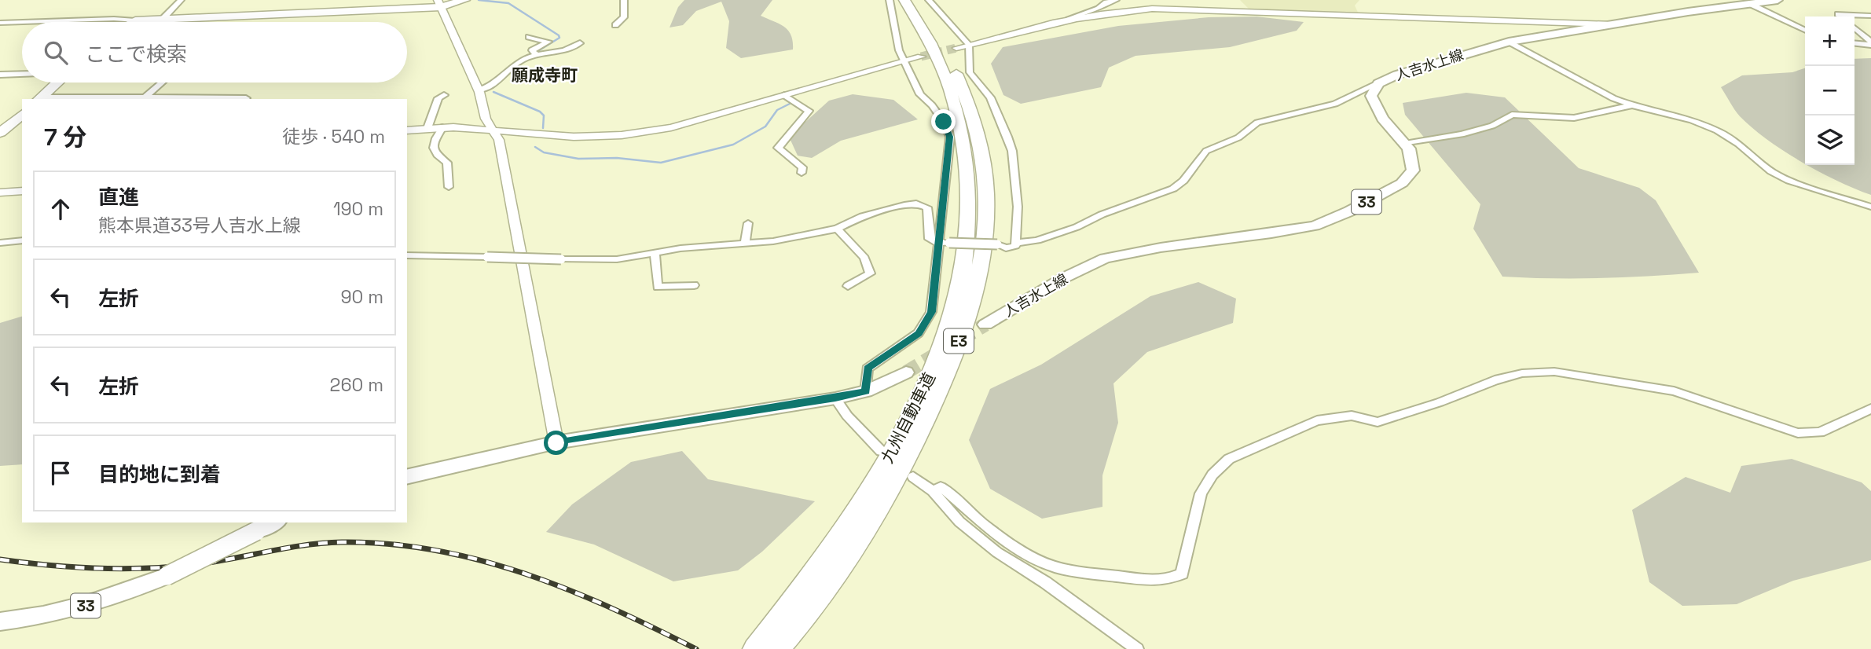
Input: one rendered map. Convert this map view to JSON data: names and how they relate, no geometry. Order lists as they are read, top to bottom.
{
  "streets": {
    "highway": ["E3", "九州自動車道"],
    "main road": ["人吉水上線", "33"]
  },
  "districts": ["願成寺町"],
  "page": {
    "map_buttons": ["+", "−"],
    "search": "ここで検索",
    "heading": ["7 分", "徒歩 · 540 m"],
    "list": [
      ["直進", "熊本県道33号人吉水上線", "190 m"],
      ["左折", "90 m"],
      ["左折", "260 m"],
      "目的地に到着"
    ]
  }
}
